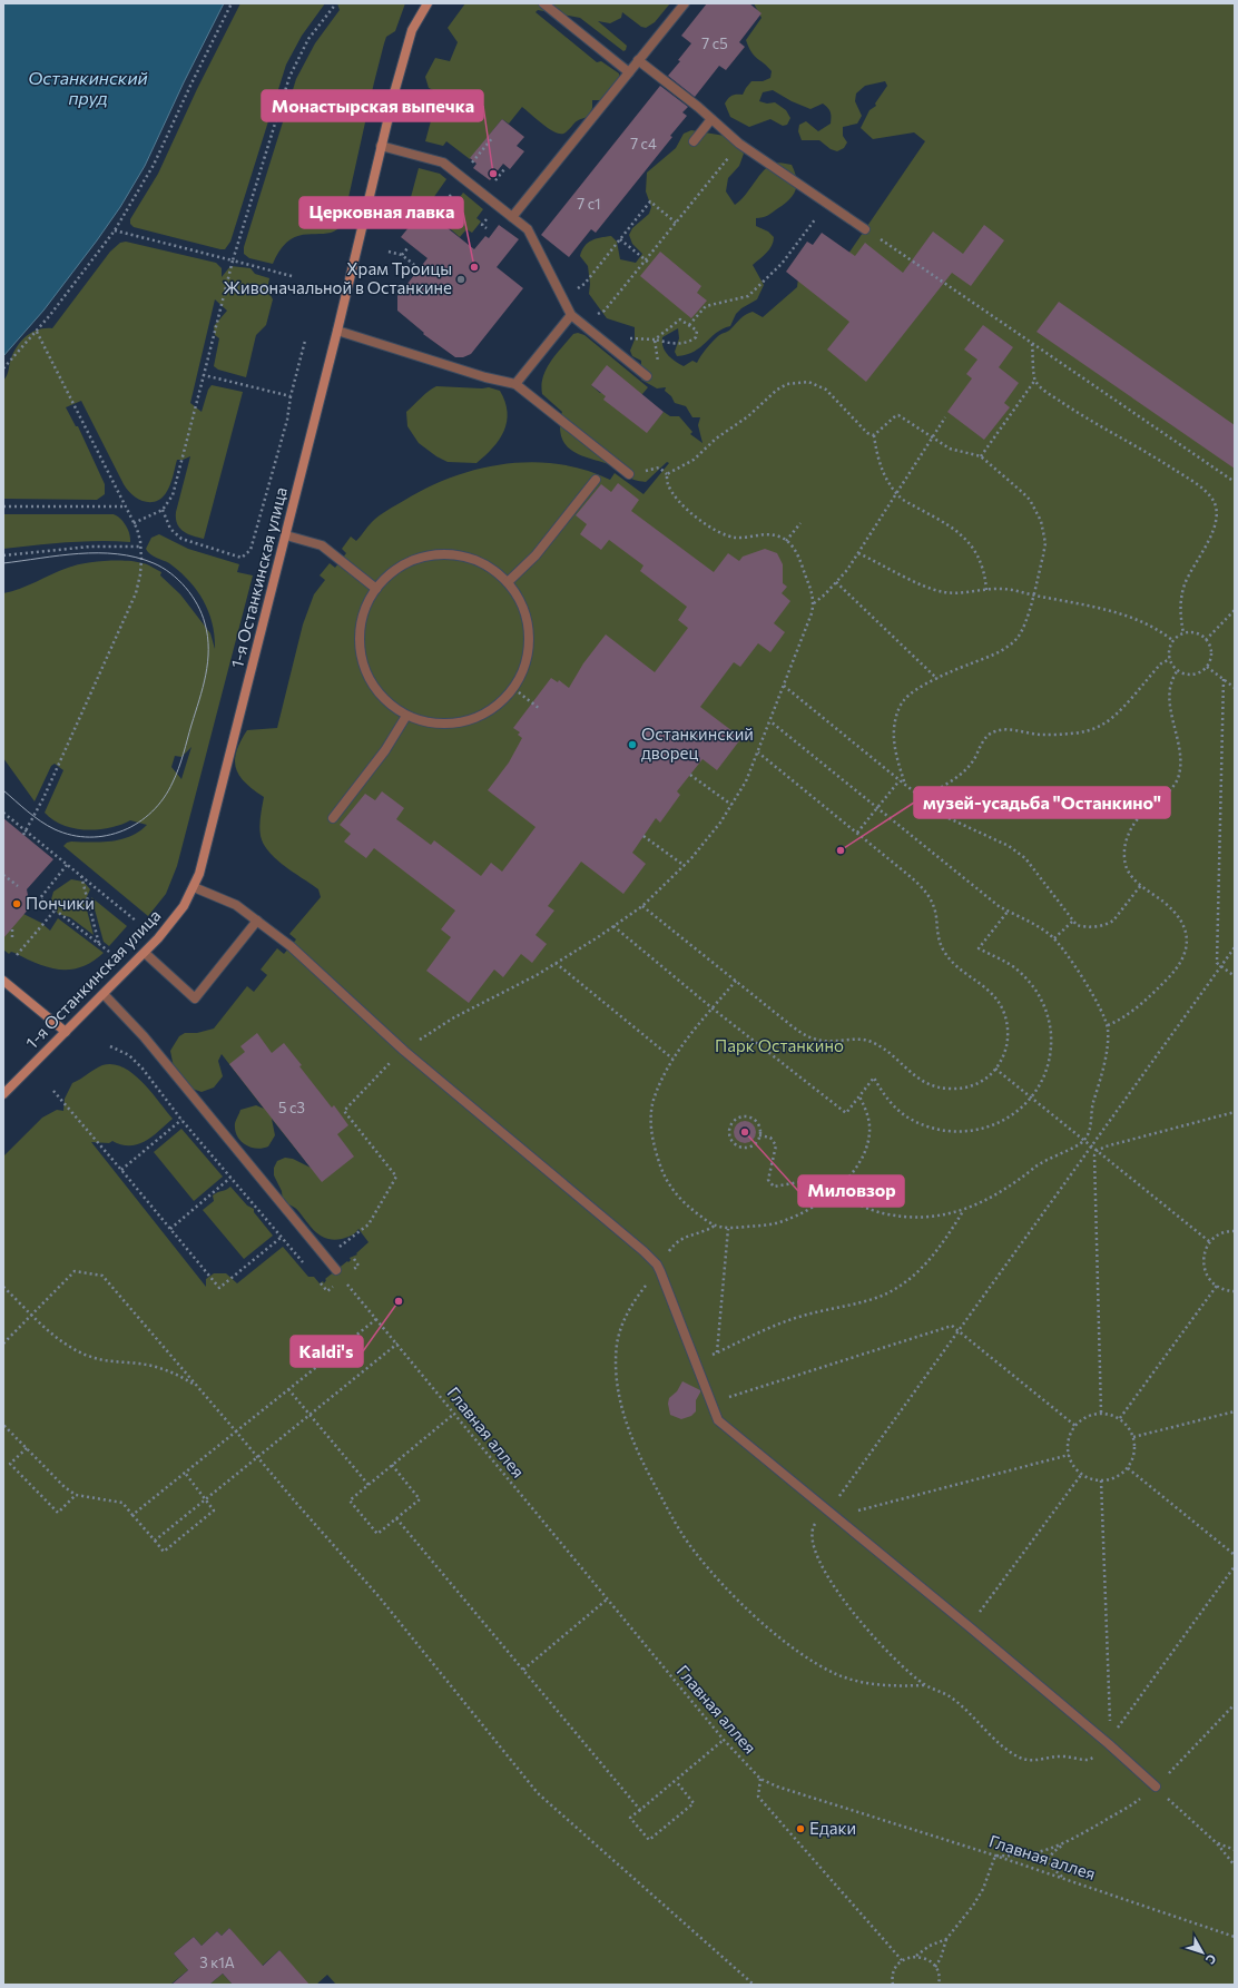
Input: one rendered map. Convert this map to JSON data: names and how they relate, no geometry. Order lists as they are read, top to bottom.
{
  "streets": {
    "street": ["1-я Останкинская улица"],
    "path": ["Главная аллея"]
  },
  "water": ["Останкинский пруд"],
  "parks": ["Парк Останкино"],
  "places": [
    "Монастырская выпечка",
    "Церковная лавка",
    "Храм Троицы Живоначальной в Останкине",
    "Останкинский дворец",
    "музей-усадьба \"Останкино\"",
    "Пончики",
    "Миловзор",
    "Kaldi's",
    "Едаки"
  ],
  "house_numbers": [
    "7 с5",
    "7 с4",
    "7 с1",
    "5 с3",
    "3 к1А"
  ],
  "north": "bottom right"
}
